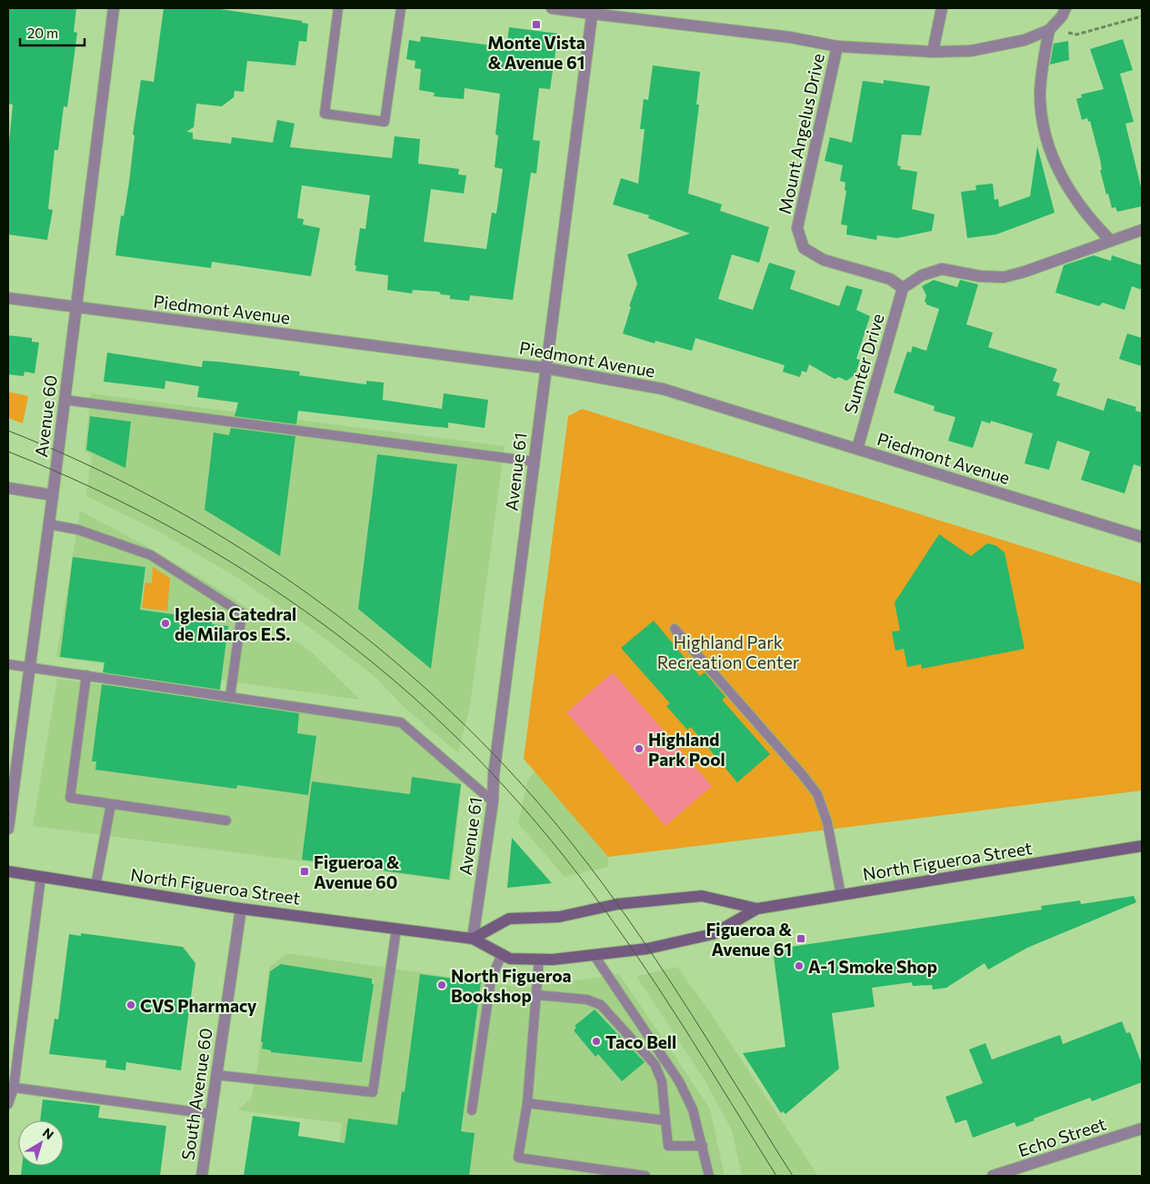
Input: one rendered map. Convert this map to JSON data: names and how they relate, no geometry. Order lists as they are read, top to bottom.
{
  "streets": {
    "main road": ["North Figueroa Street"],
    "street": [
      "Mount Angelus Drive",
      "Piedmont Avenue",
      "Sumter Drive",
      "Avenue 60",
      "Avenue 61",
      "South Avenue 60",
      "Echo Street"
    ]
  },
  "crossings": [
    ["Mount Angelus Drive", "Sumter Drive"],
    ["Piedmont Avenue", "Sumter Drive"],
    ["Piedmont Avenue", "Avenue 60"],
    ["Piedmont Avenue", "Avenue 61"],
    ["Avenue 61", "North Figueroa Street"],
    ["North Figueroa Street", "South Avenue 60"]
  ],
  "parks": ["Highland Park Recreation Center"],
  "places": {
    "transit": ["Monte Vista & Avenue 61", "Figueroa & Avenue 60", "Figueroa & Avenue 61"],
    "other": [
      "Iglesia Catedral de Milaros E.S.",
      "Highland Park Pool",
      "A-1 Smoke Shop",
      "North Figueroa Bookshop",
      "CVS Pharmacy",
      "Taco Bell"
    ]
  },
  "scale_bar": "20 m",
  "north": "top right"
}
